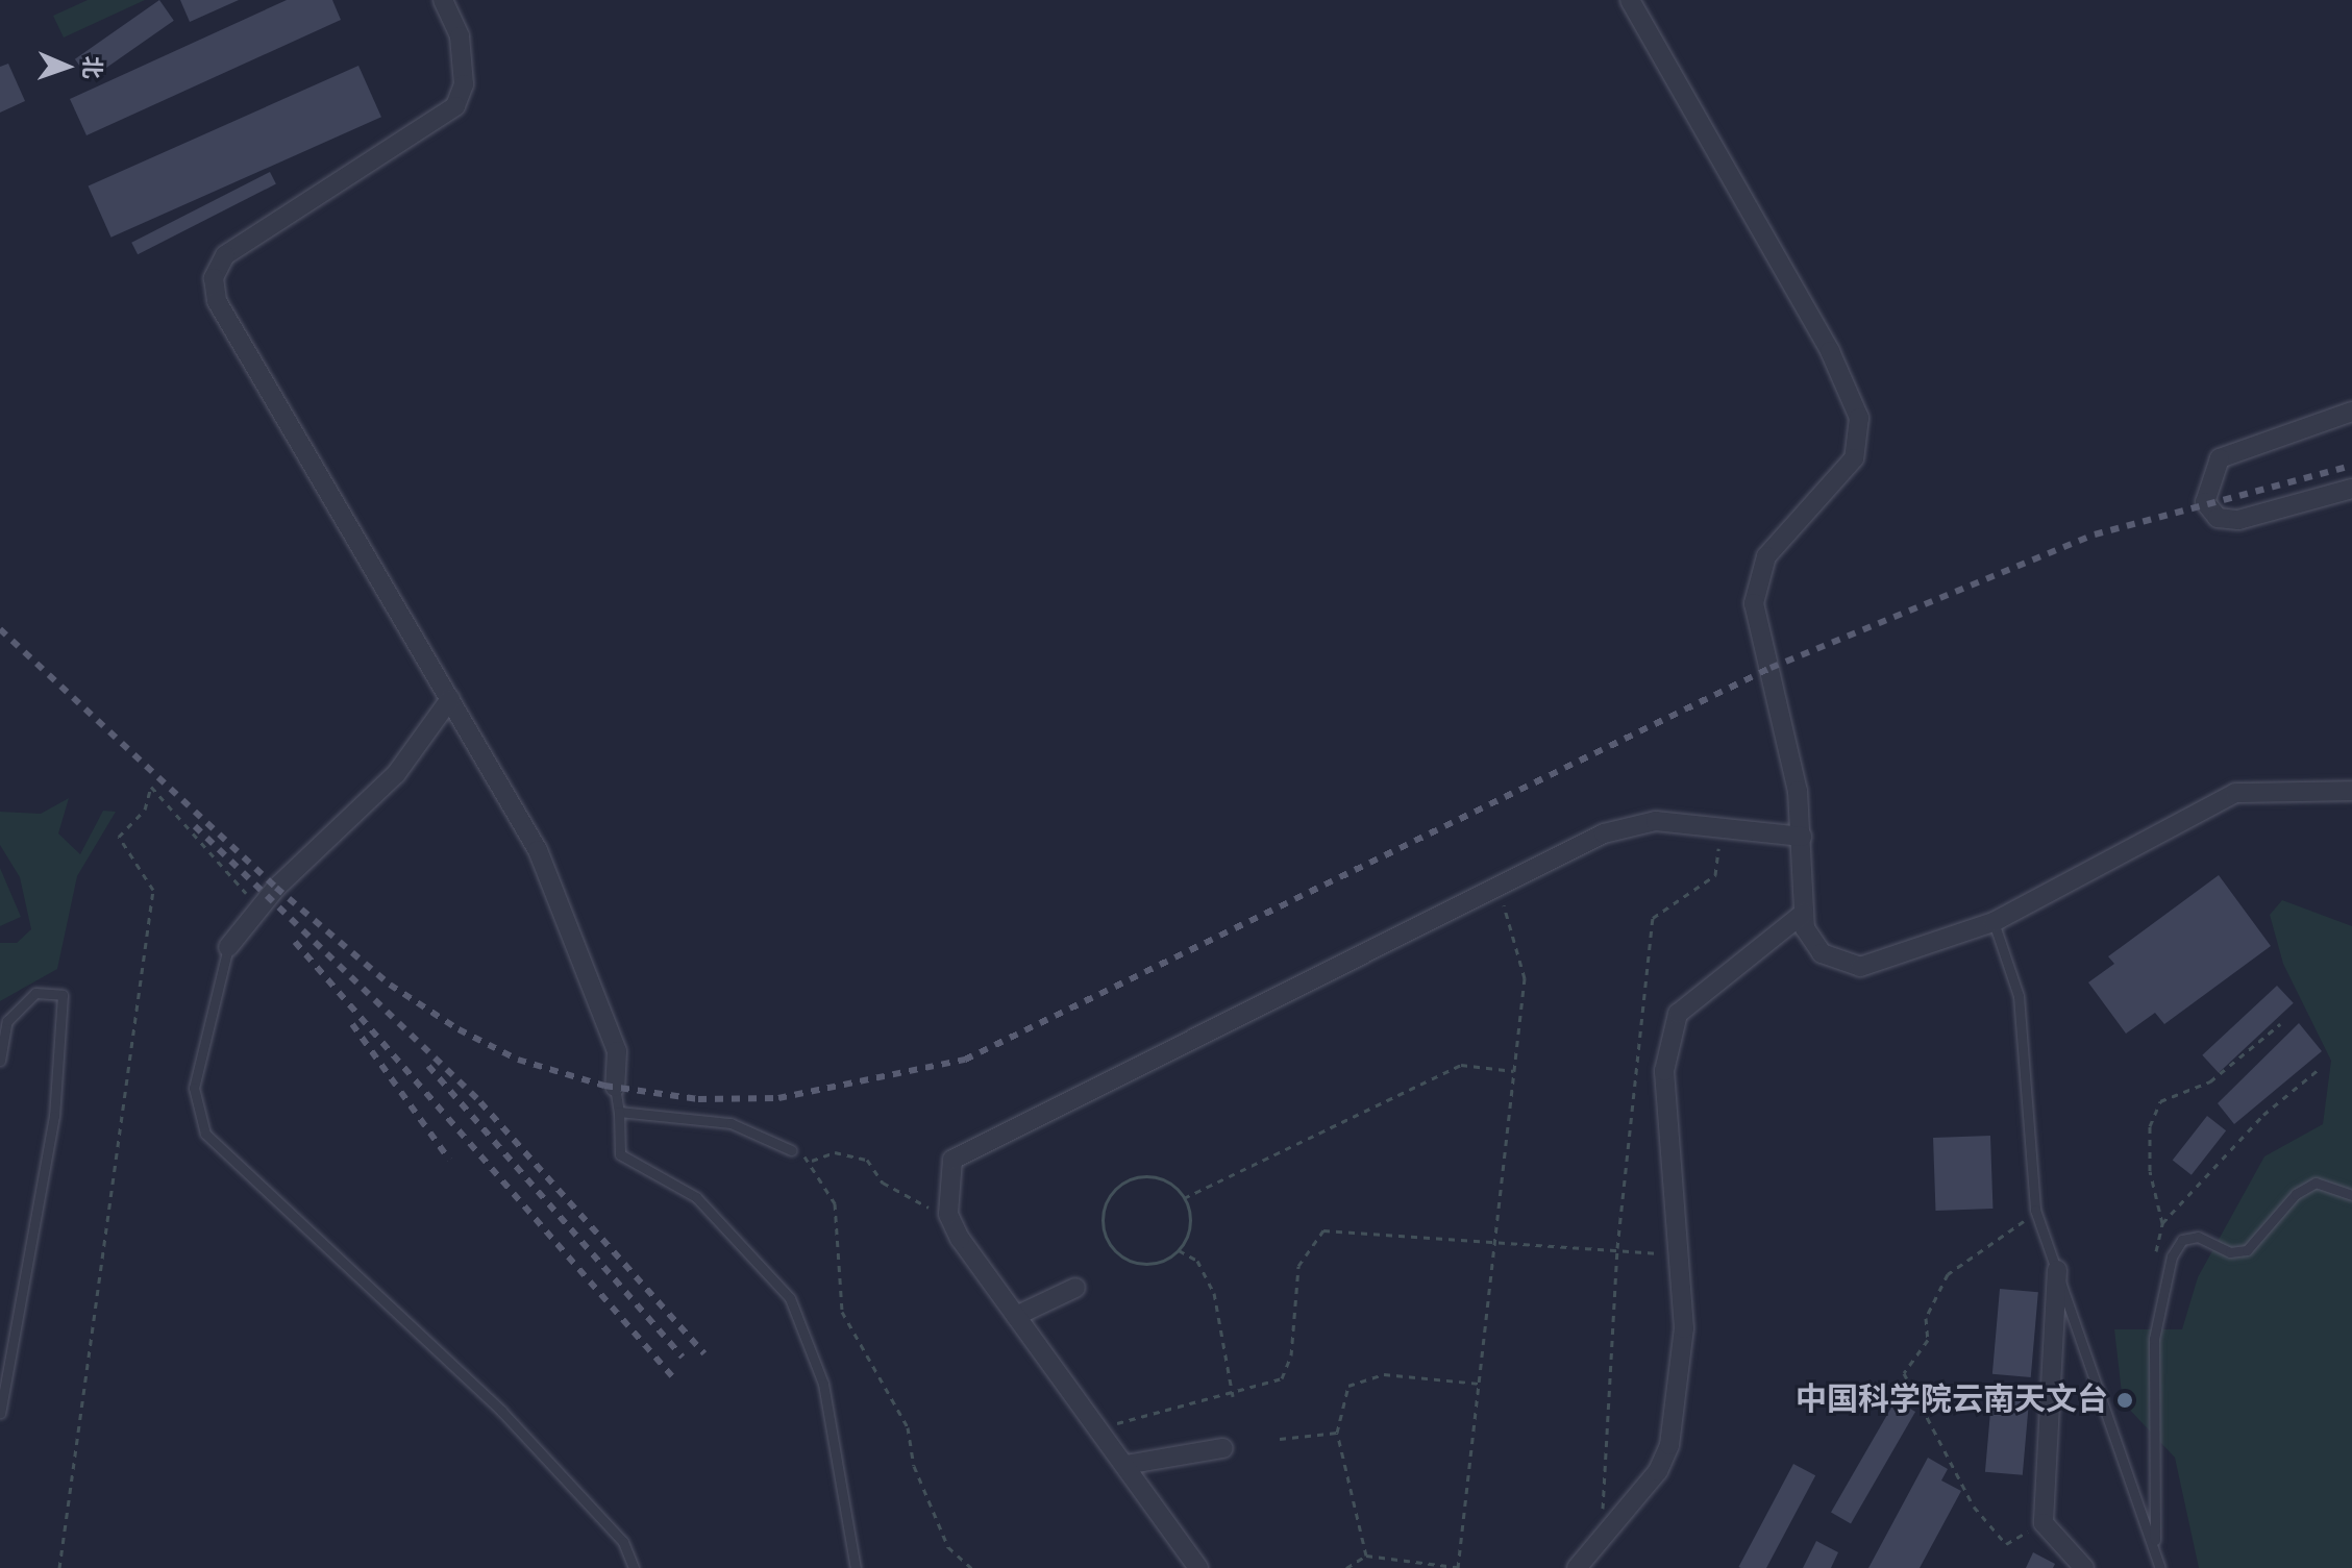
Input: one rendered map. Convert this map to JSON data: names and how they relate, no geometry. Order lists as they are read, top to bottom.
{
  "places": ["中国科学院云南天文台"],
  "north": "right"
}
